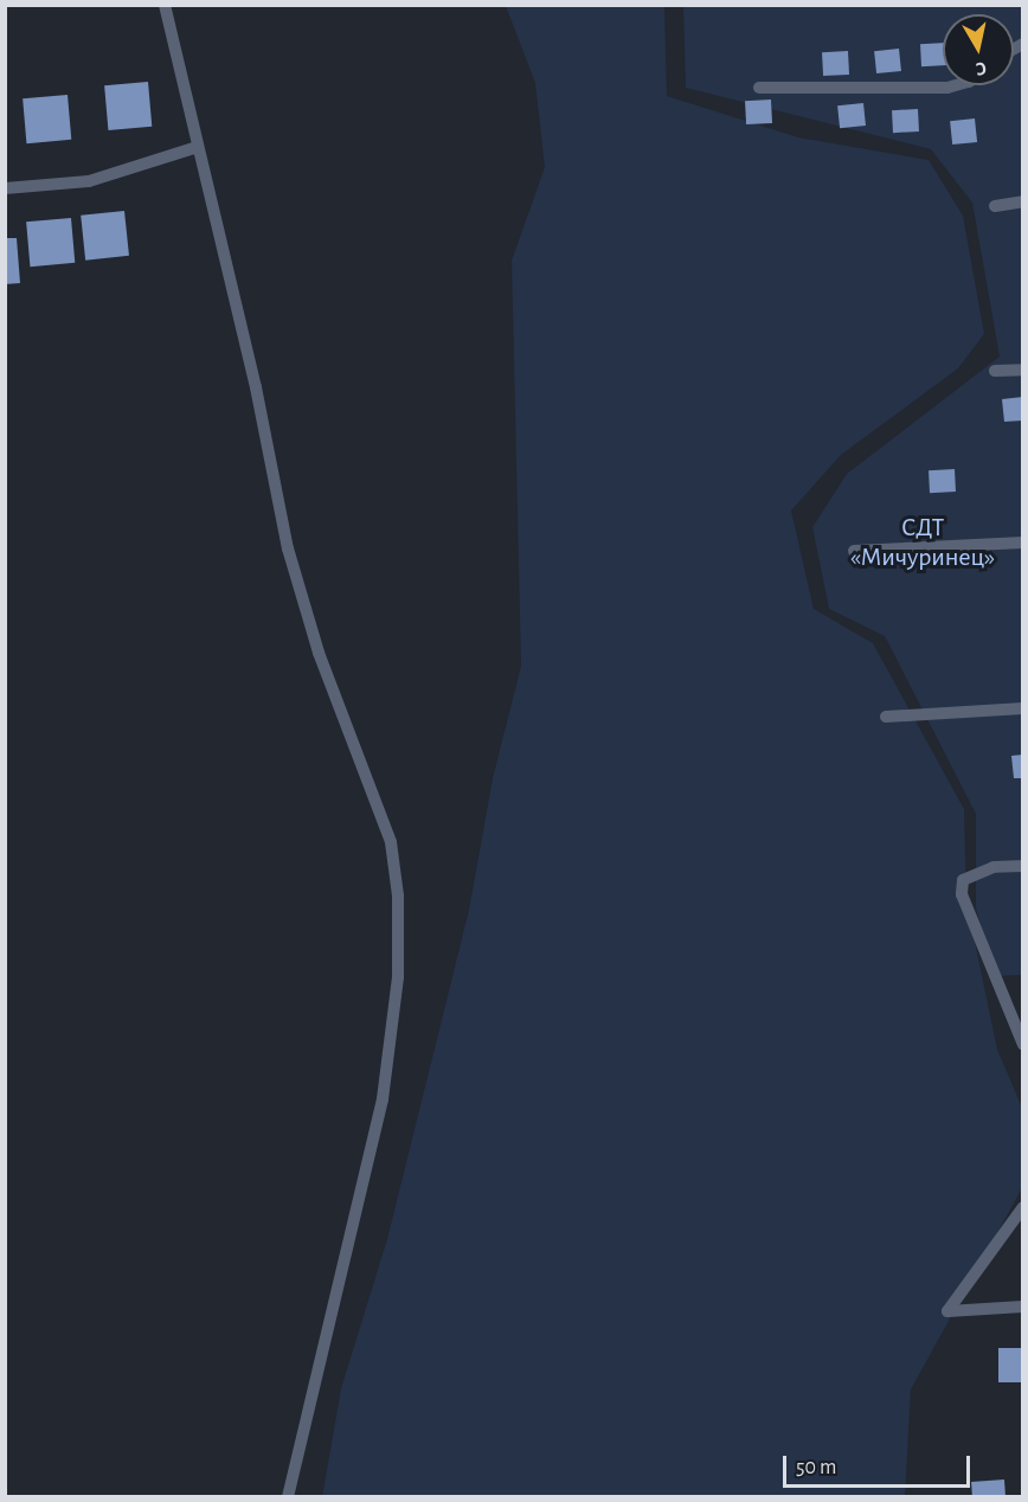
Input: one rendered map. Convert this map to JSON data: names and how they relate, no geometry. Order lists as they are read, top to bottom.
{
  "parks": ["СДТ «Мичуринец»"],
  "scale_bar": "50 m",
  "north": "bottom"
}
